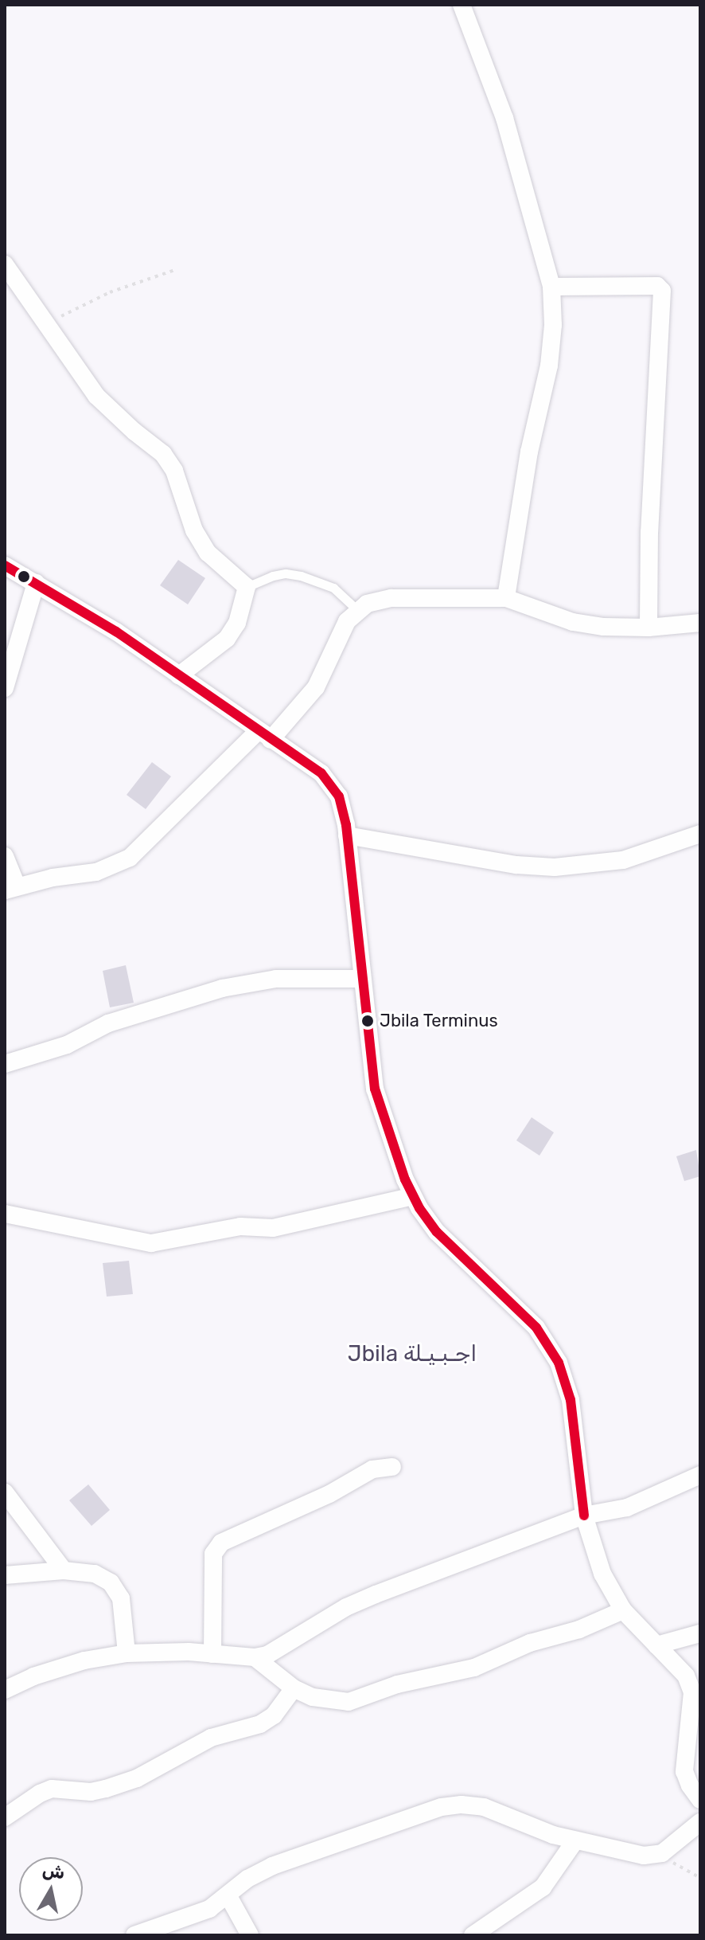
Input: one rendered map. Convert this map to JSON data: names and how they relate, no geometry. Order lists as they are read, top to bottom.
{
  "districts": ["Jbila اجـبـيـلة"],
  "places": ["Jbila Terminus"],
  "north": "top"
}
